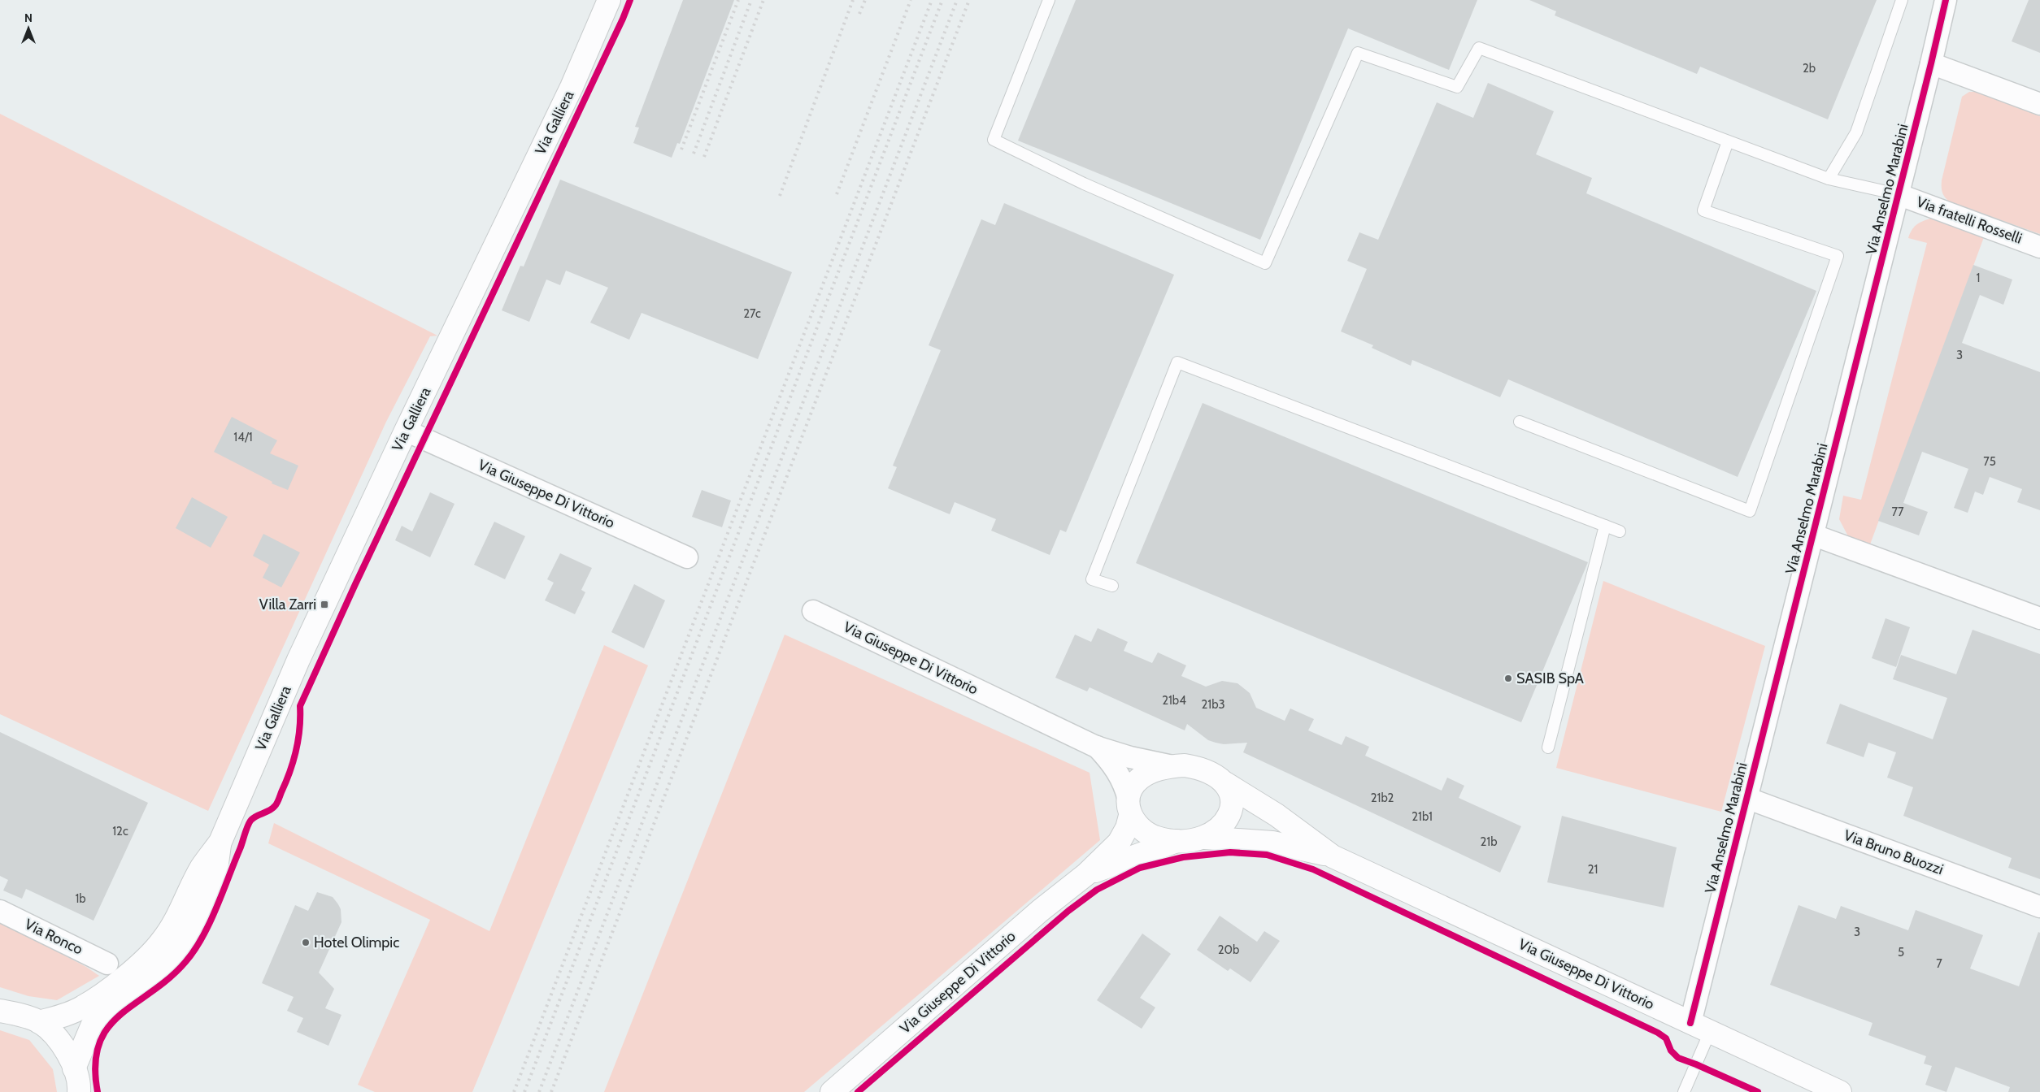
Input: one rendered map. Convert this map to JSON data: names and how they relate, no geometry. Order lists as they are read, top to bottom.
{
  "streets": {
    "street": [
      "Via Galliera",
      "Via Anselmo Marabini",
      "Via fratelli Rosselli",
      "Via Giuseppe Di Vittorio",
      "Via Bruno Buozzi",
      "Via Ronco"
    ]
  },
  "crossings": [
    ["Via Galliera", "Via Giuseppe Di Vittorio"],
    ["Via Anselmo Marabini", "Via fratelli Rosselli"],
    ["Via Anselmo Marabini", "Via Giuseppe Di Vittorio"],
    ["Via Anselmo Marabini", "Via Bruno Buozzi"]
  ],
  "places": {
    "transit": ["Villa Zarri"],
    "other": ["SASIB SpA", "Hotel Olimpic"]
  },
  "house_numbers": [
    "2b",
    "1",
    "27c",
    "3",
    "14/1",
    "75",
    "77",
    "21b4",
    "21b3",
    "21b2",
    "21b1",
    "12c",
    "21b",
    "21",
    "1b",
    "3",
    "20b",
    "5",
    "7"
  ],
  "north": "top"
}
